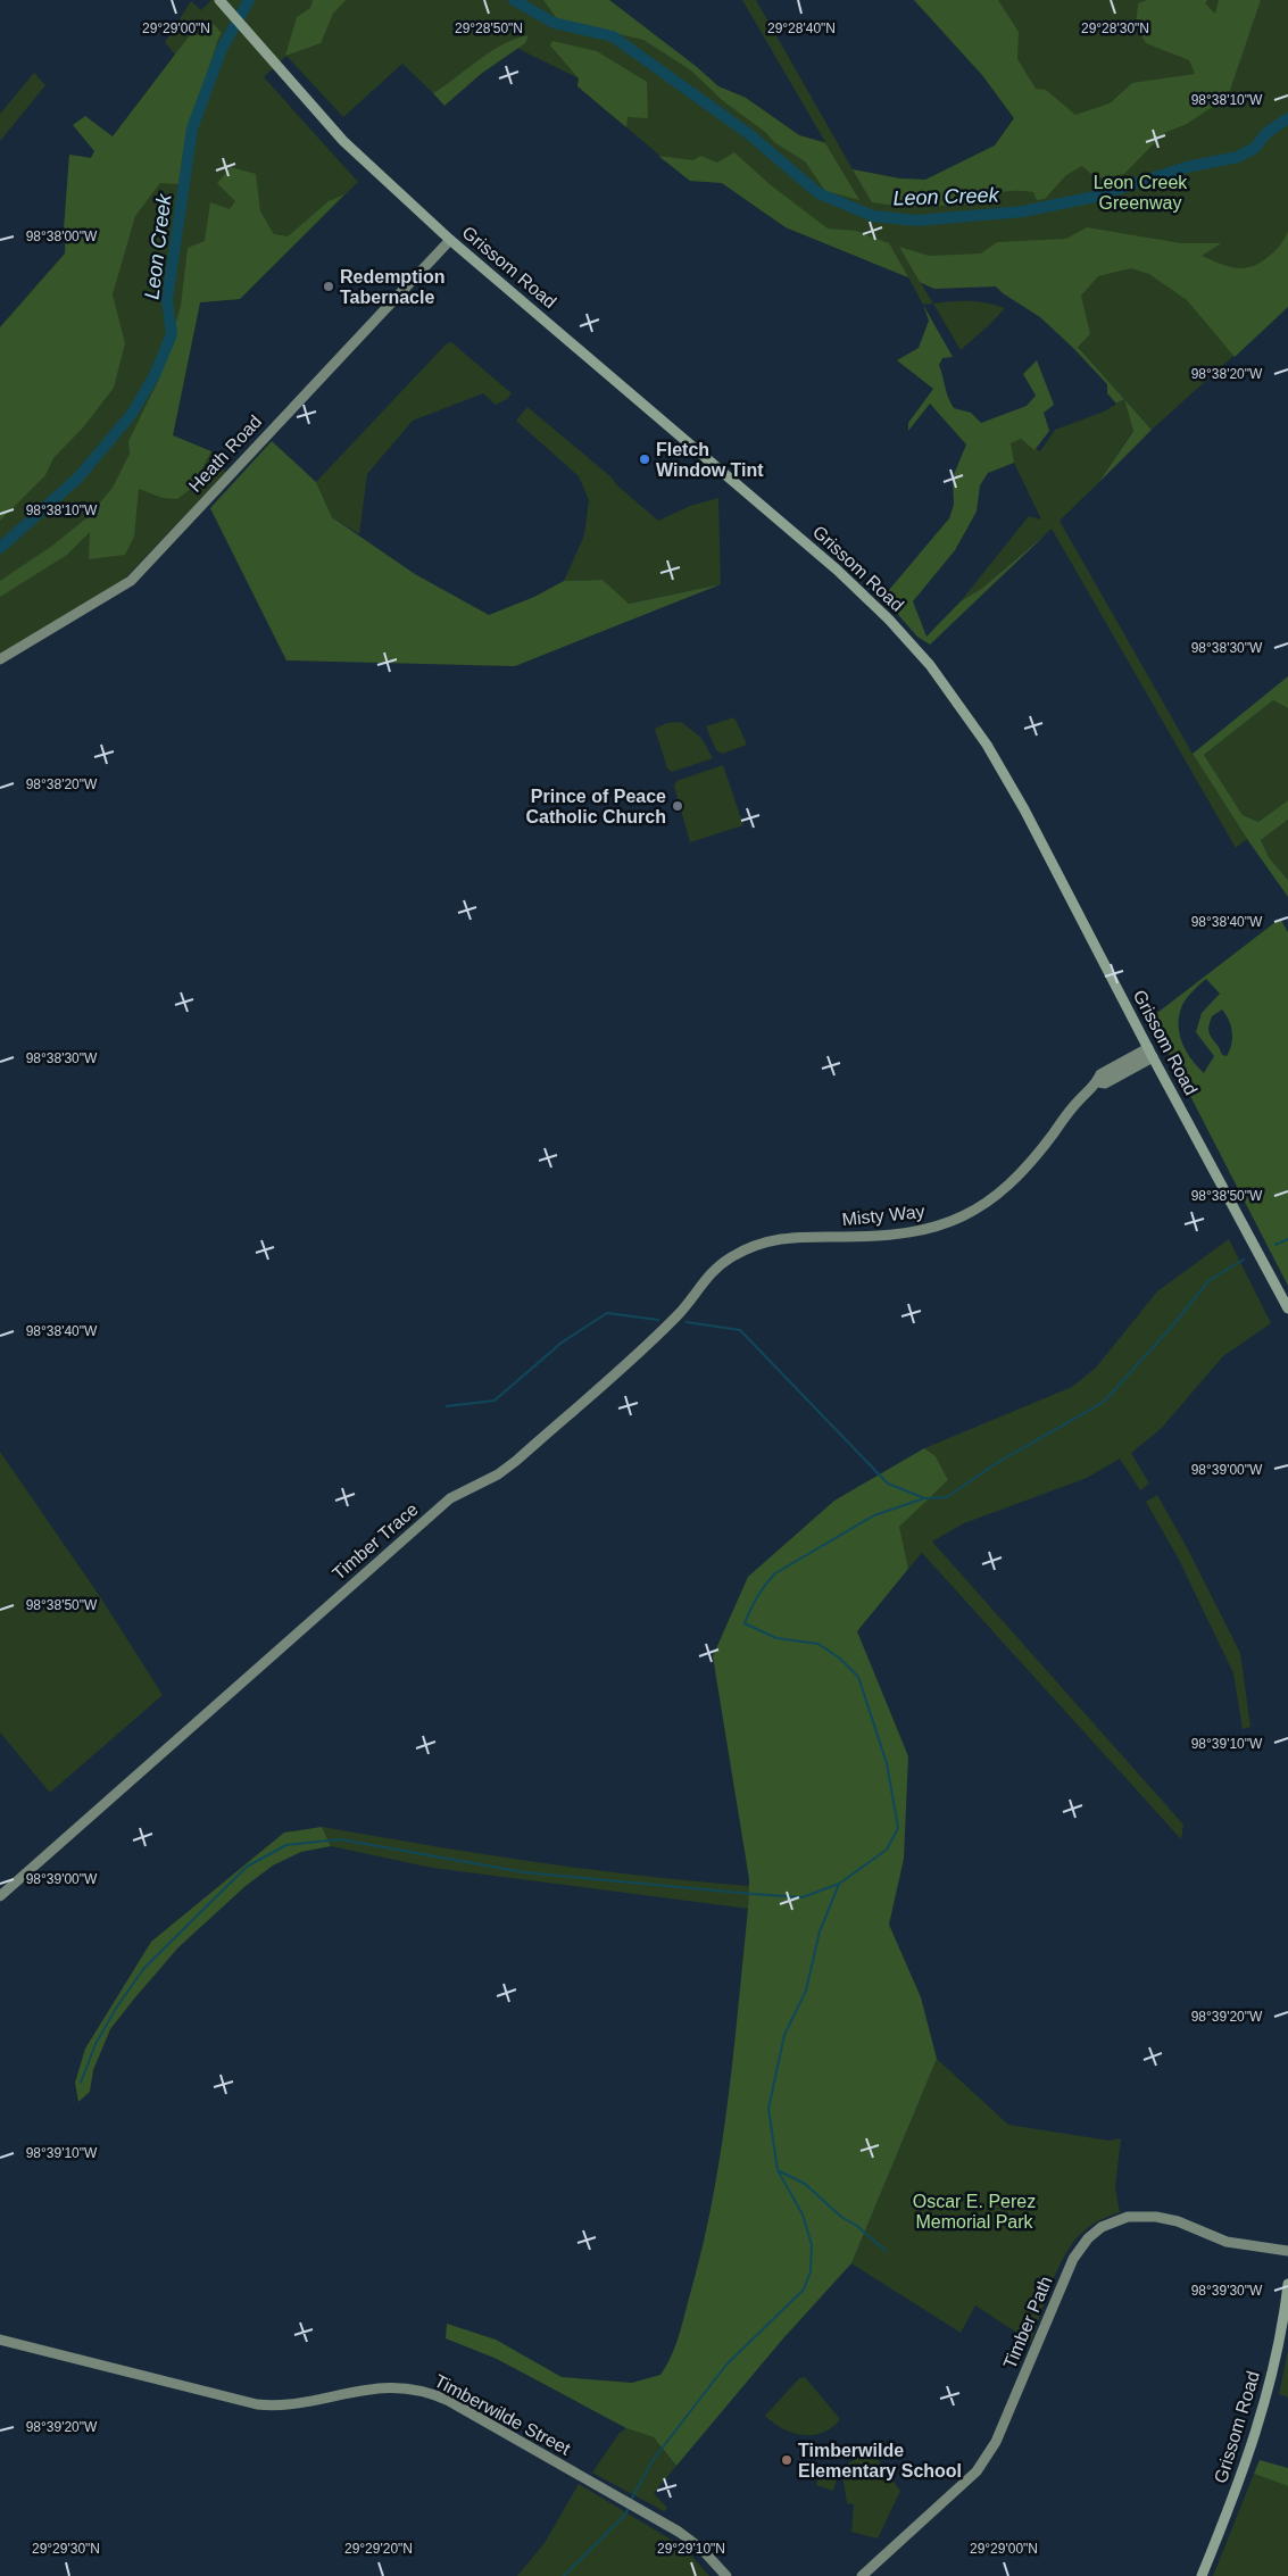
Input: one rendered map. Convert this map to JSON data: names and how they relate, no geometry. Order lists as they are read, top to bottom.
{
  "streets": {
    "main road": ["Grissom Road"],
    "street": [
      "Heath Road",
      "Misty Way",
      "Timber Trace",
      "Timber Path",
      "Timberwilde Street"
    ]
  },
  "crossings": [
    ["Grissom Road", "Heath Road"],
    ["Grissom Road", "Misty Way"],
    ["Misty Way", "Timber Trace"]
  ],
  "water": ["Leon Creek"],
  "parks": ["Leon Creek Greenway", "Oscar E. Perez Memorial Park"],
  "places": [
    "Redemption Tabernacle",
    "Fletch Window Tint",
    "Prince of Peace Catholic Church",
    "Timberwilde Elementary School"
  ],
  "coordinates": [
    "29°29'00\"N",
    "29°28'50\"N",
    "29°28'40\"N",
    "29°28'30\"N",
    "98°38'10\"W",
    "98°38'00\"W",
    "98°38'20\"W",
    "98°38'30\"W",
    "98°38'40\"W",
    "98°38'50\"W",
    "98°39'00\"W",
    "98°39'10\"W",
    "98°39'20\"W",
    "98°39'30\"W",
    "29°29'30\"N",
    "29°29'20\"N",
    "29°29'10\"N"
  ]
}
